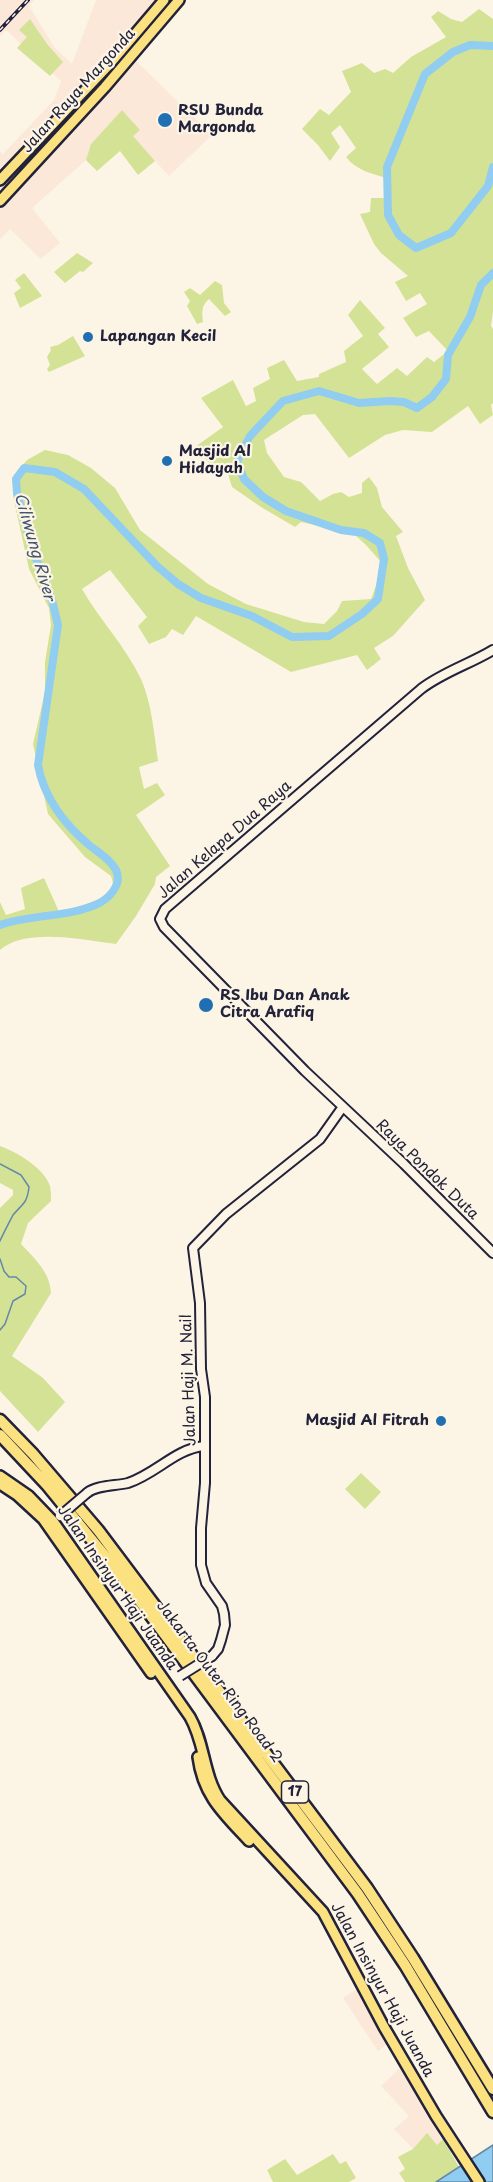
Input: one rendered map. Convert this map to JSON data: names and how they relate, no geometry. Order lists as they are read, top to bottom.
{
  "streets": {
    "highway": ["Jakarta Outer Ring Road 2", "17"],
    "main road": [
      "Jalan Raya Margonda",
      "Jalan Kelapa Dua Raya",
      "Raya Pondok Duta",
      "Jalan Haji M. Nail",
      "Jalan Insinyur Haji Juanda"
    ]
  },
  "crossings": [
    ["Jalan Kelapa Dua Raya", "Raya Pondok Duta"],
    ["Jalan Kelapa Dua Raya", "Jalan Haji M. Nail"],
    ["Raya Pondok Duta", "Jalan Haji M. Nail"],
    ["Jalan Haji M. Nail", "Jalan Insinyur Haji Juanda"]
  ],
  "water": ["Ciliwung River"],
  "places": [
    "RSU Bunda Margonda",
    "Lapangan Kecil",
    "Masjid Al Hidayah",
    "RS Ibu Dan Anak Citra Arafiq",
    "Masjid Al Fitrah"
  ]
}
